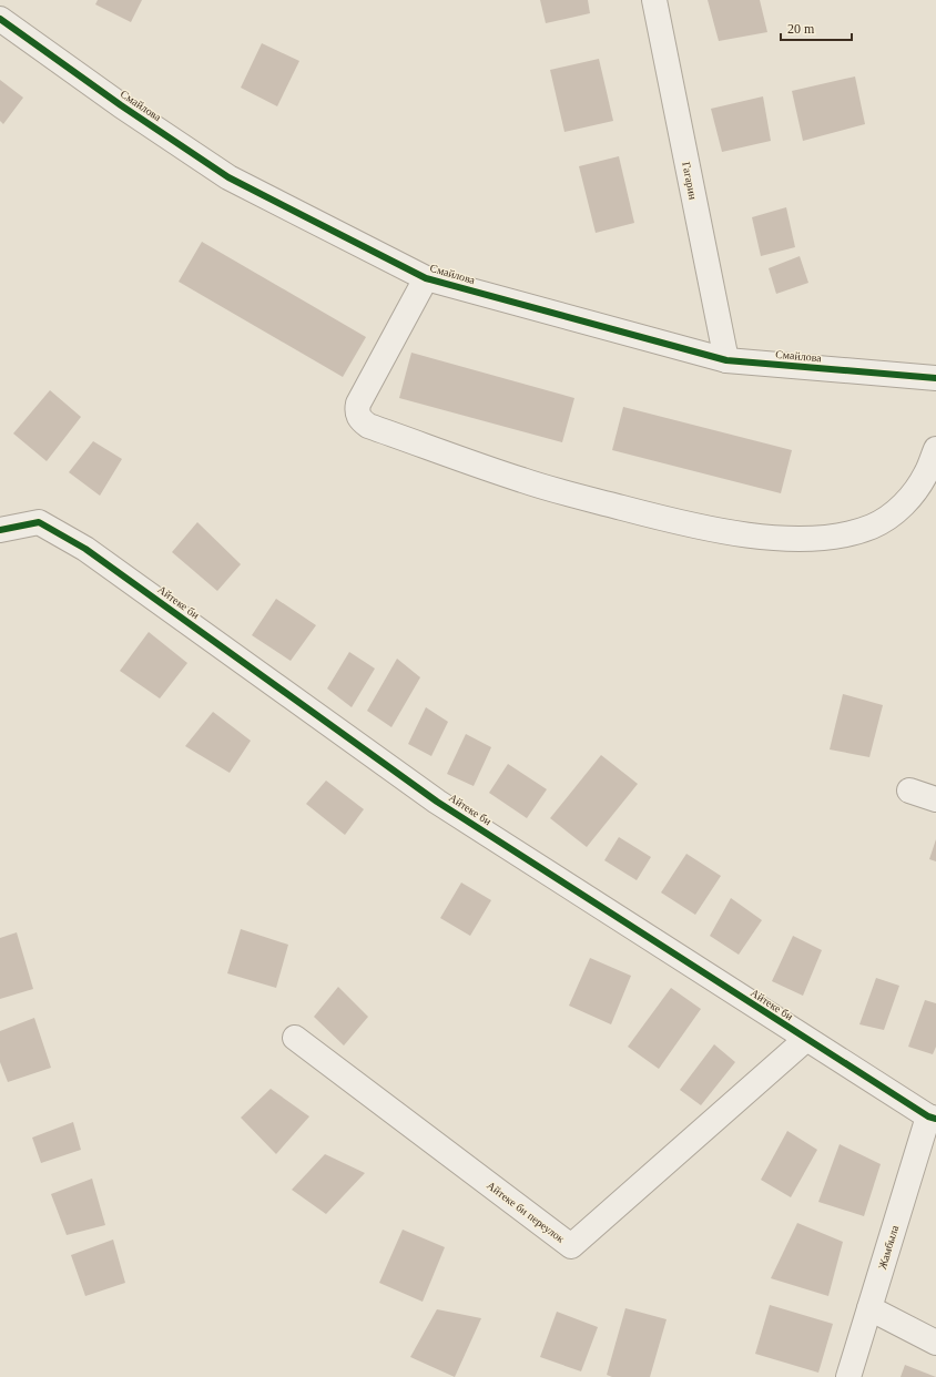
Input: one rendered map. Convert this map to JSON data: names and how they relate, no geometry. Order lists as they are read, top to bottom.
{
  "streets": {
    "street": [
      "Смайлова",
      "Гагарин",
      "Айтеке би",
      "Айтеке би переулок",
      "Жамбыла"
    ]
  },
  "crossings": [
    ["Смайлова", "Гагарин"],
    ["Айтеке би", "Айтеке би переулок"],
    ["Айтеке би", "Жамбыла"]
  ],
  "scale_bar": "20 m"
}
